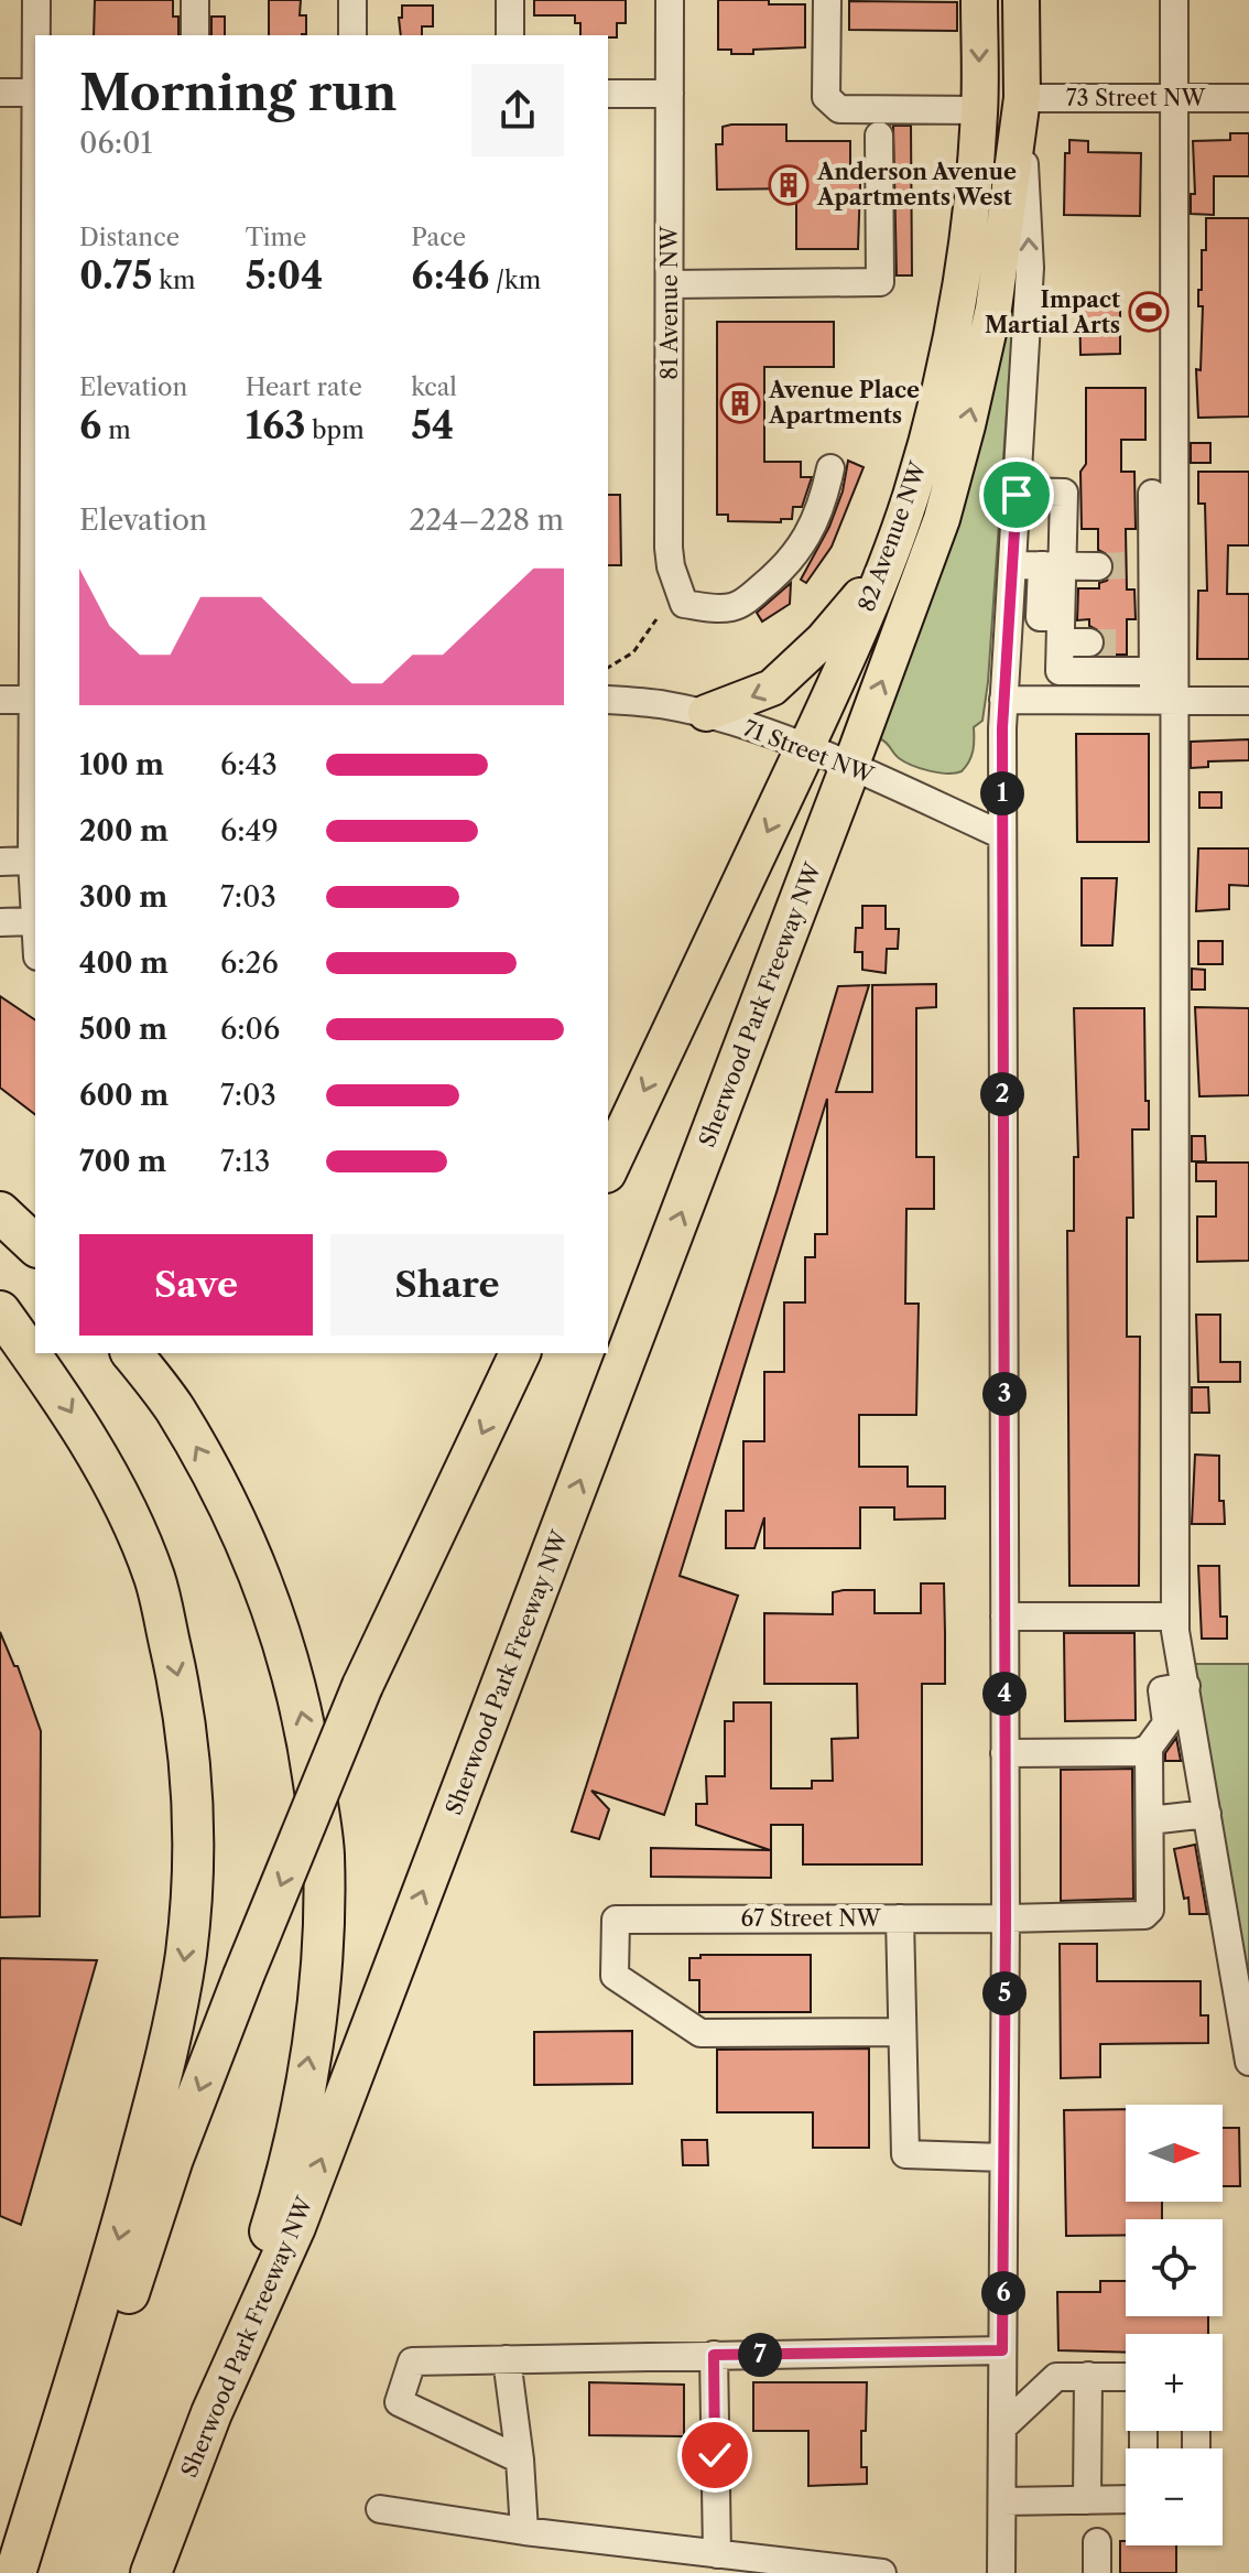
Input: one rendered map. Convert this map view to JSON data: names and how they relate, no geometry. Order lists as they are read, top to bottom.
{
  "streets": {
    "highway": ["Sherwood Park Freeway NW"],
    "main road": ["82 Avenue NW"],
    "street": [
      "73 Street NW",
      "81 Avenue NW",
      "71 Street NW",
      "67 Street NW"
    ]
  },
  "crossings": [
    ["73 Street NW", "82 Avenue NW"],
    ["82 Avenue NW", "71 Street NW"],
    ["82 Avenue NW", "Sherwood Park Freeway NW"],
    ["82 Avenue NW", "67 Street NW"],
    ["71 Street NW", "Sherwood Park Freeway NW"]
  ],
  "places": {
    "building": ["Anderson Avenue Apartments West", "Avenue Place Apartments"],
    "sports": ["Impact Martial Arts"]
  },
  "north": "right",
  "page": {
    "heading": ["Morning run", "06:01"],
    "stats": [
      ["Distance", "0.75 km"],
      ["Time", "5:04"],
      ["Pace", "6:46 /km"],
      ["Elevation", "6 m"],
      ["Heart rate", "163 bpm"],
      ["kcal", "54"]
    ],
    "chart": ["Elevation", "224–228 m"],
    "list": [
      {
        "name": "100 m",
        "note": "6:43"
      },
      {
        "name": "200 m",
        "note": "6:49"
      },
      {
        "name": "300 m",
        "note": "7:03"
      },
      {
        "name": "400 m",
        "note": "6:26"
      },
      {
        "name": "500 m",
        "note": "6:06"
      },
      {
        "name": "600 m",
        "note": "7:03"
      },
      {
        "name": "700 m",
        "note": "7:13"
      }
    ],
    "pins": [
      "1",
      "2",
      "3",
      "4",
      "5",
      "6",
      "7"
    ],
    "buttons": ["Save", "Share"],
    "map_buttons": ["+", "−"]
  }
}
